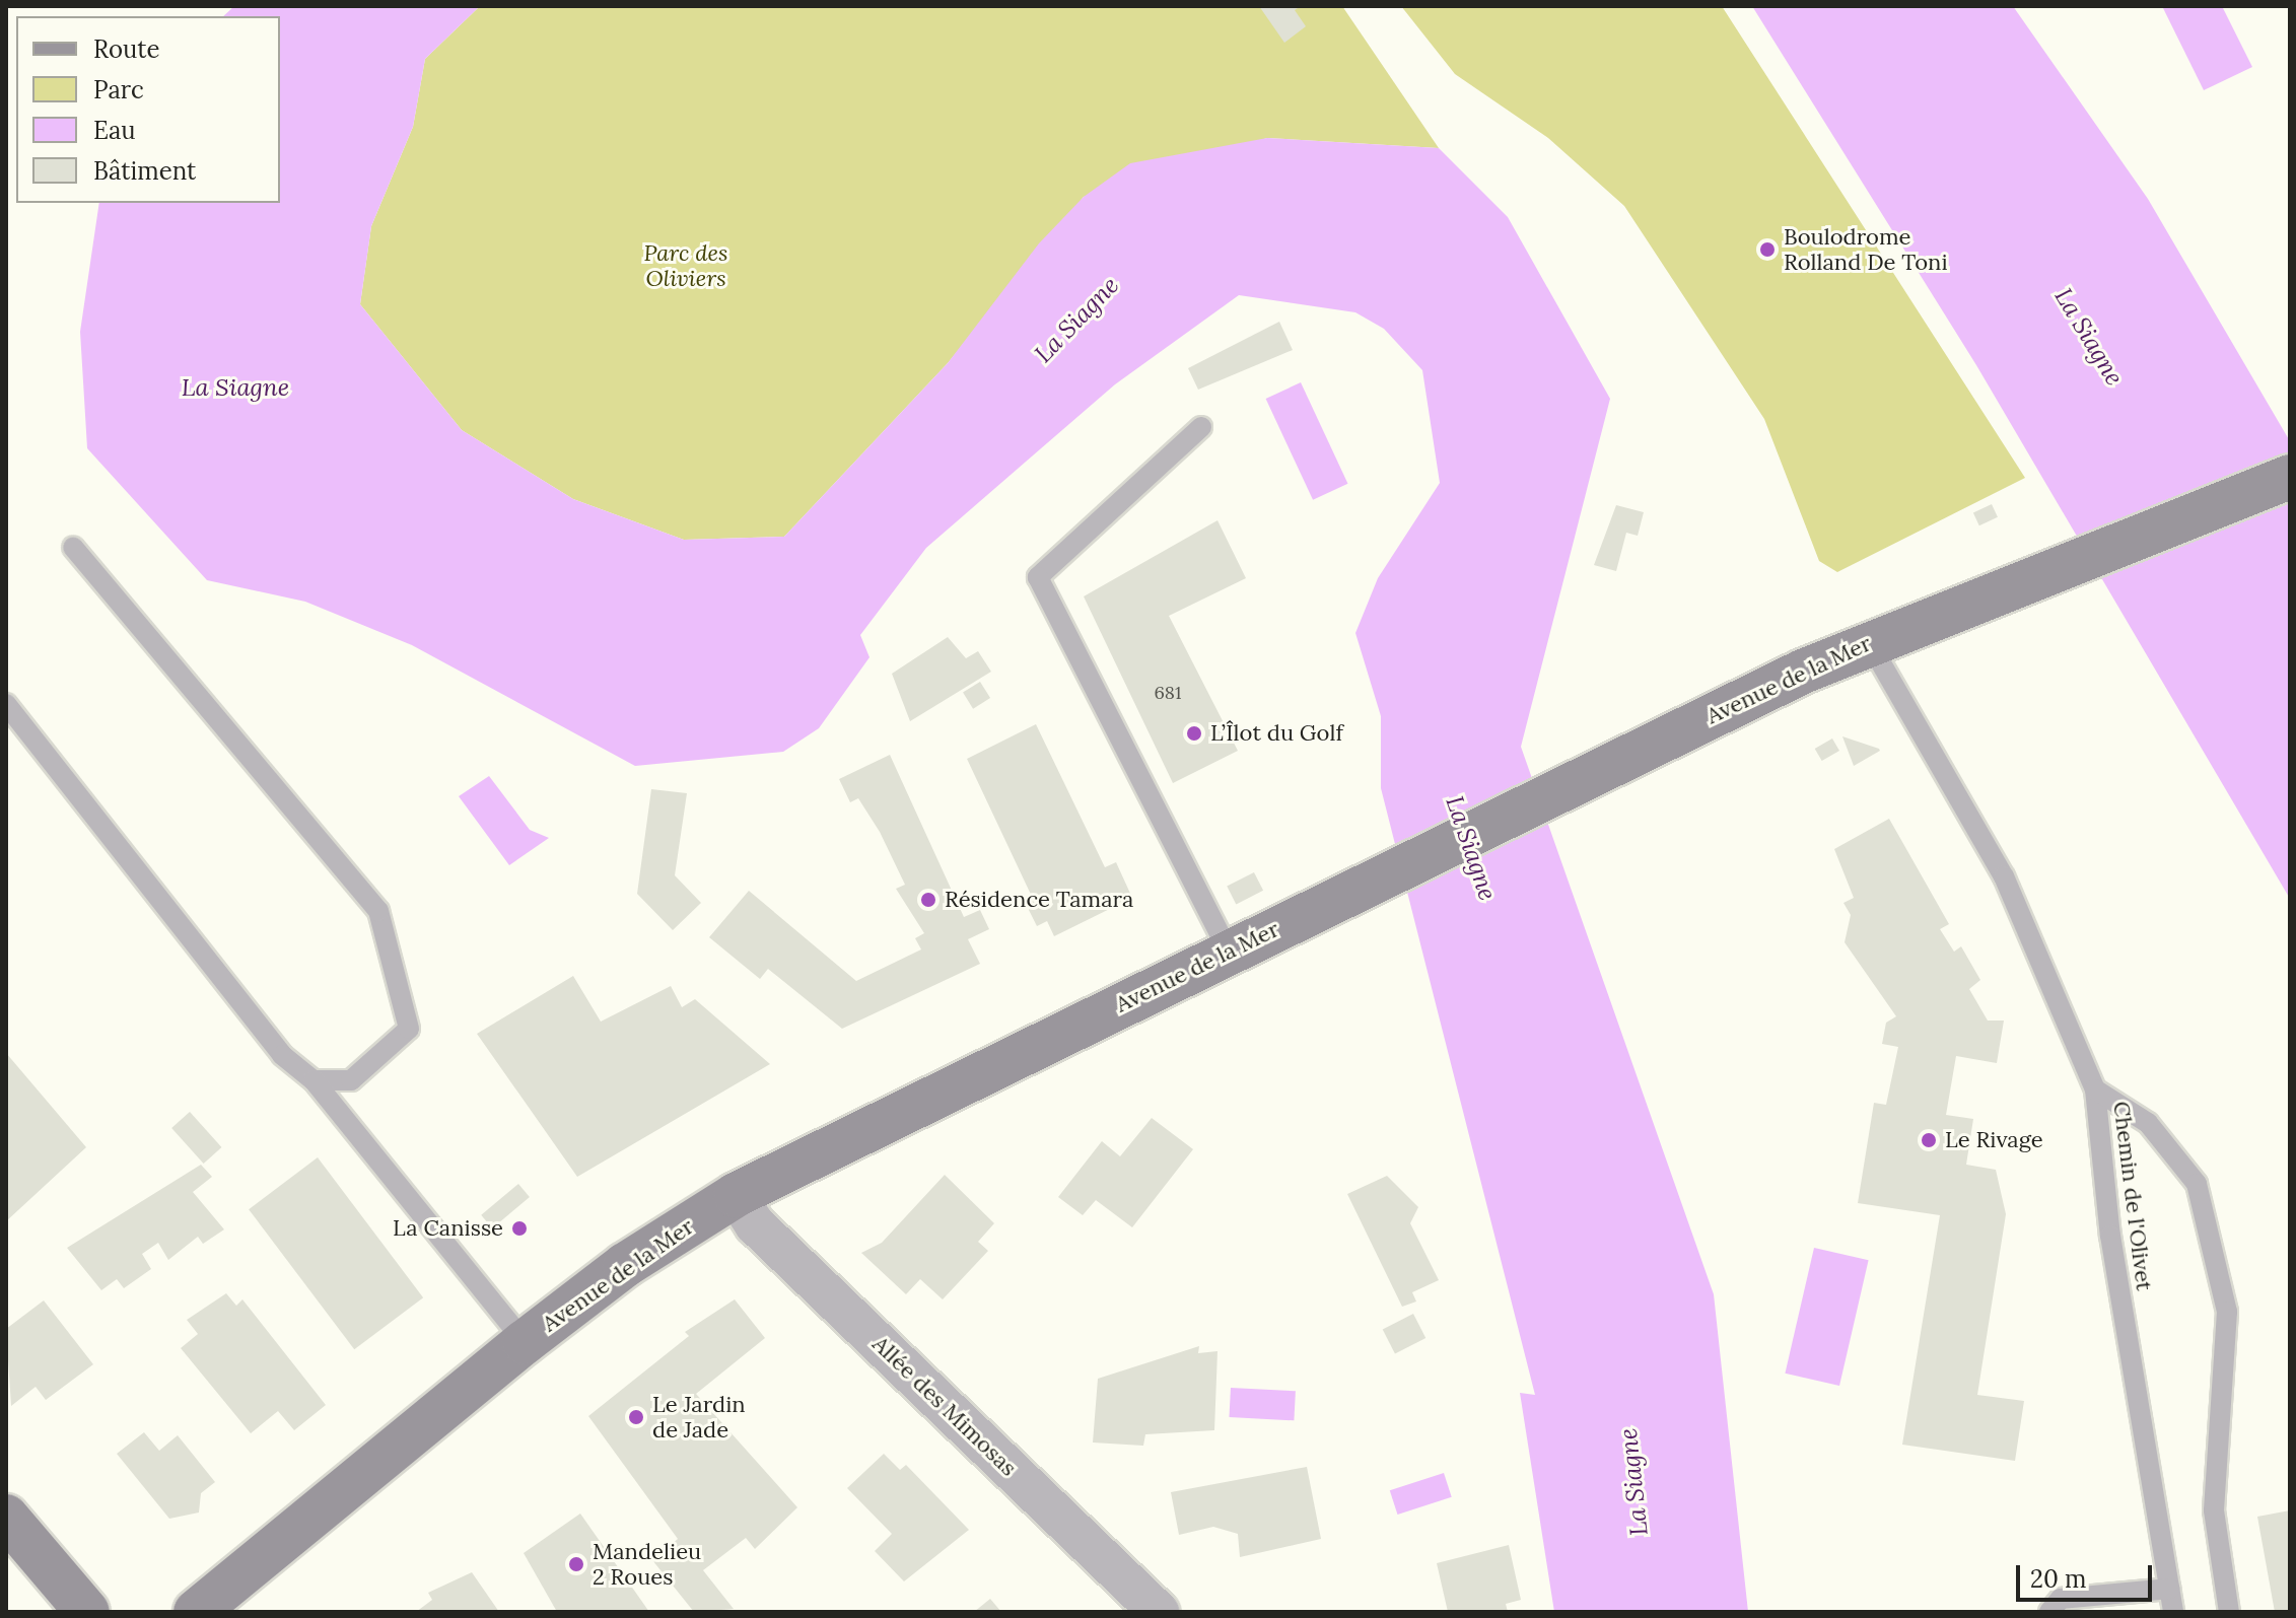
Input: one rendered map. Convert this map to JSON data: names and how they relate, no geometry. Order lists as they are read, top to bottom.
{
  "streets": {
    "main road": ["Avenue de la Mer"],
    "street": ["Allée des Mimosas"],
    "lane": ["Chemin de l'Olivet"]
  },
  "crossings": [
    ["Avenue de la Mer", "Chemin de l'Olivet"],
    ["Avenue de la Mer", "Allée des Mimosas"]
  ],
  "water": ["La Siagne"],
  "parks": ["Parc des Oliviers"],
  "places": [
    "Boulodrome Rolland De Toni",
    "L’Îlot du Golf",
    "Résidence Tamara",
    "Le Rivage",
    "La Canisse",
    "Le Jardin de Jade",
    "Mandelieu 2 Roues"
  ],
  "house_numbers": ["681"],
  "legend": [
    "Route",
    "Parc",
    "Eau",
    "Bâtiment"
  ],
  "scale_bar": "20 m"
}
